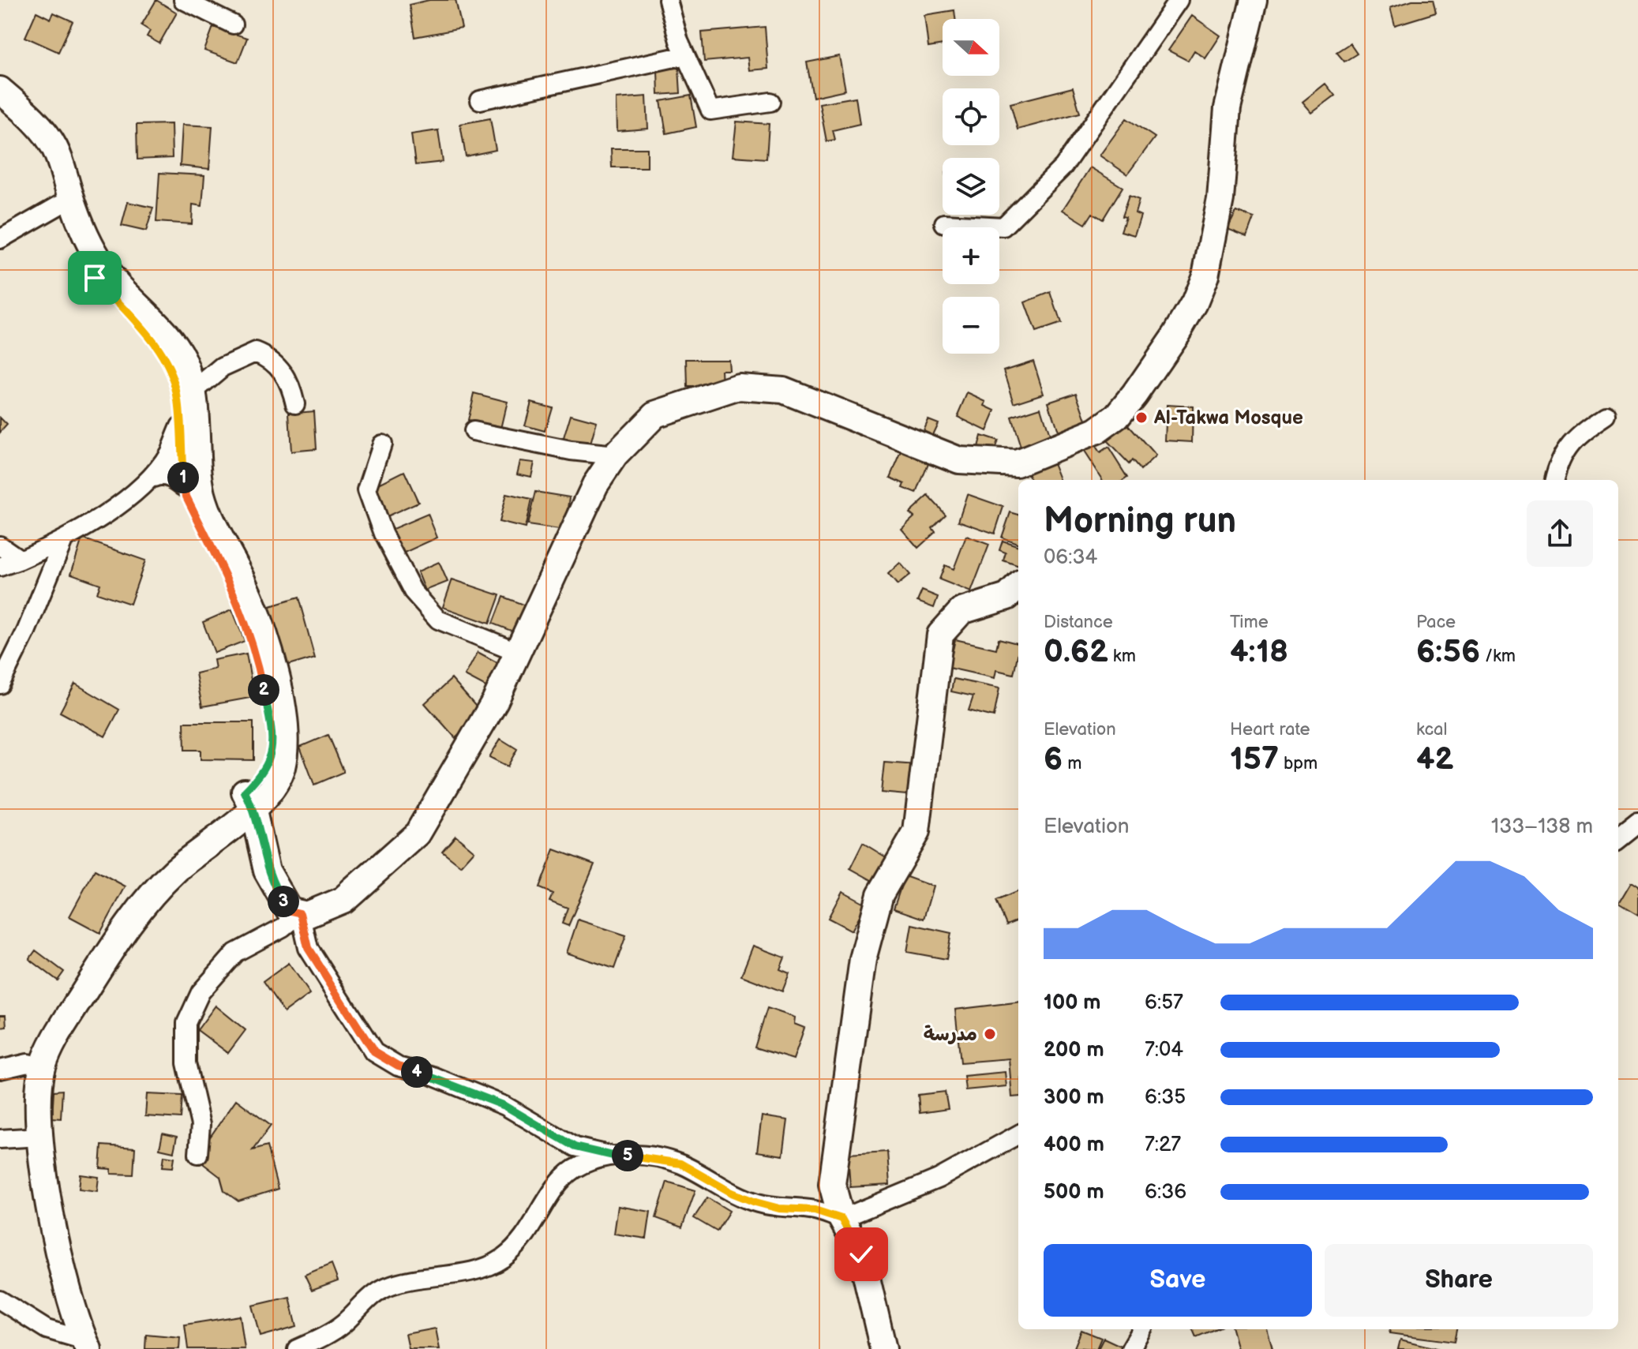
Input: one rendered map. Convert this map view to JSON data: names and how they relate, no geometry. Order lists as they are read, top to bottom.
{
  "places": ["Al-Takwa Mosque", "مدرسة"],
  "north": "right",
  "page": {
    "map_buttons": ["+", "−"],
    "pins": [
      "1",
      "2",
      "3",
      "4",
      "5"
    ],
    "heading": ["Morning run", "06:34"],
    "stats": [
      ["Distance", "0.62 km"],
      ["Time", "4:18"],
      ["Pace", "6:56 /km"],
      ["Elevation", "6 m"],
      ["Heart rate", "157 bpm"],
      ["kcal", "42"]
    ],
    "chart": ["Elevation", "133–138 m"],
    "list": [
      {
        "name": "100 m",
        "note": "6:57"
      },
      {
        "name": "200 m",
        "note": "7:04"
      },
      {
        "name": "300 m",
        "note": "6:35"
      },
      {
        "name": "400 m",
        "note": "7:27"
      },
      {
        "name": "500 m",
        "note": "6:36"
      }
    ],
    "buttons": ["Save", "Share"]
  }
}
